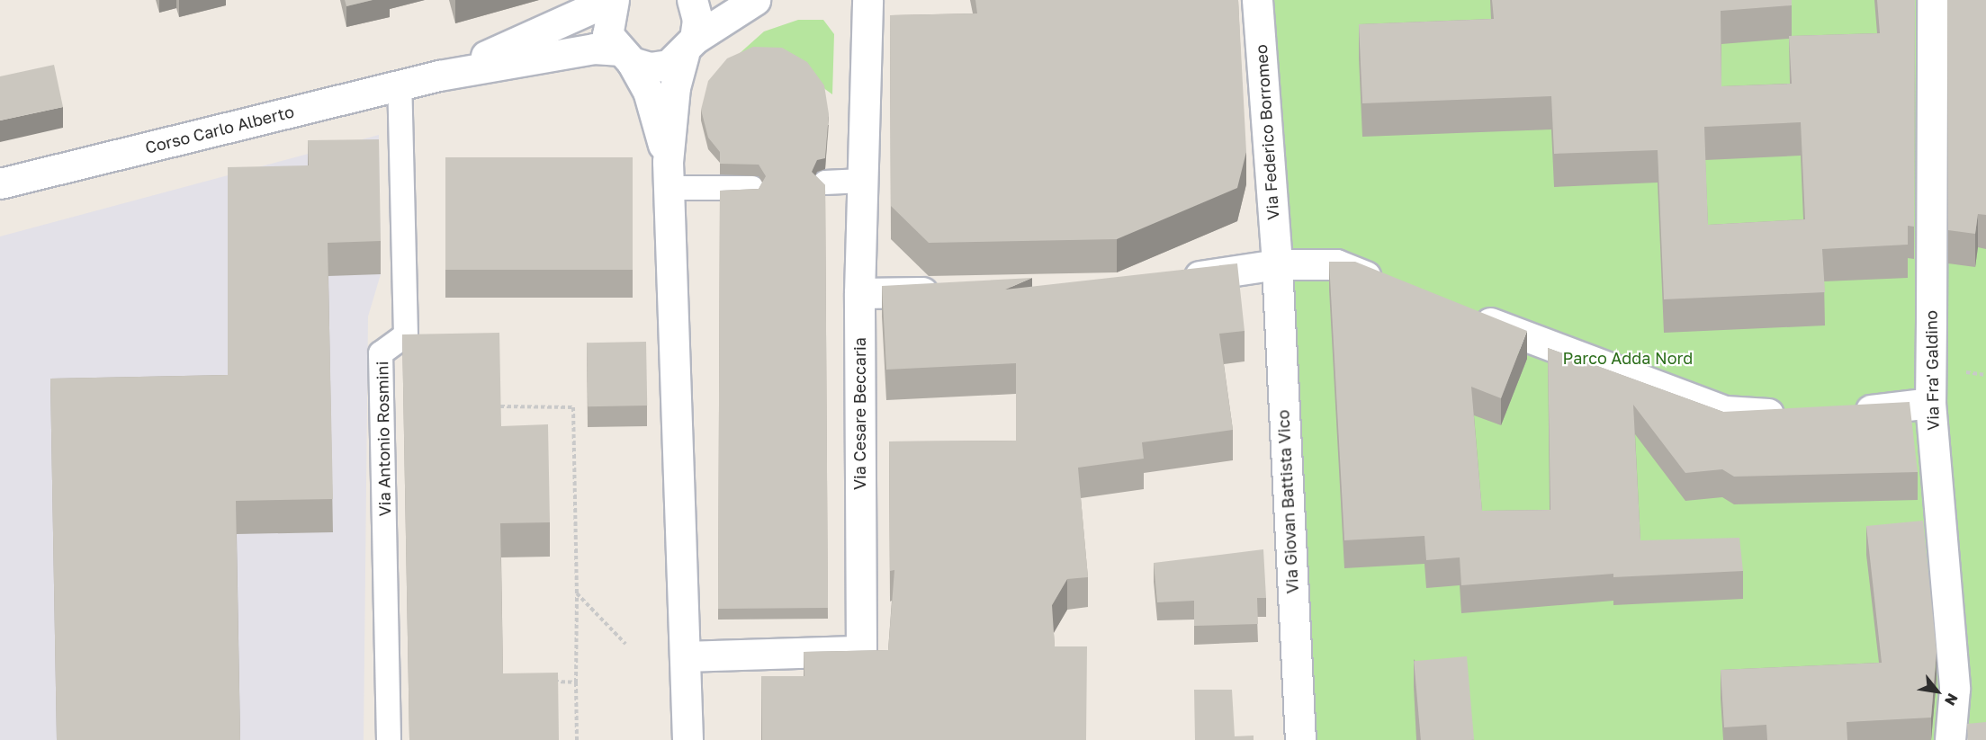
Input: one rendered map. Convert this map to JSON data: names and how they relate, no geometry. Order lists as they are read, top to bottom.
{
  "streets": {
    "street": [
      "Corso Carlo Alberto",
      "Via Federico Borromeo",
      "Via Fra' Galdino",
      "Via Cesare Beccaria",
      "Via Giovan Battista Vico"
    ],
    "lane": ["Via Antonio Rosmini"]
  },
  "crossings": [
    ["Corso Carlo Alberto", "Via Antonio Rosmini"],
    ["Via Federico Borromeo", "Via Giovan Battista Vico"]
  ],
  "parks": ["Parco Adda Nord"],
  "north": "bottom right"
}
